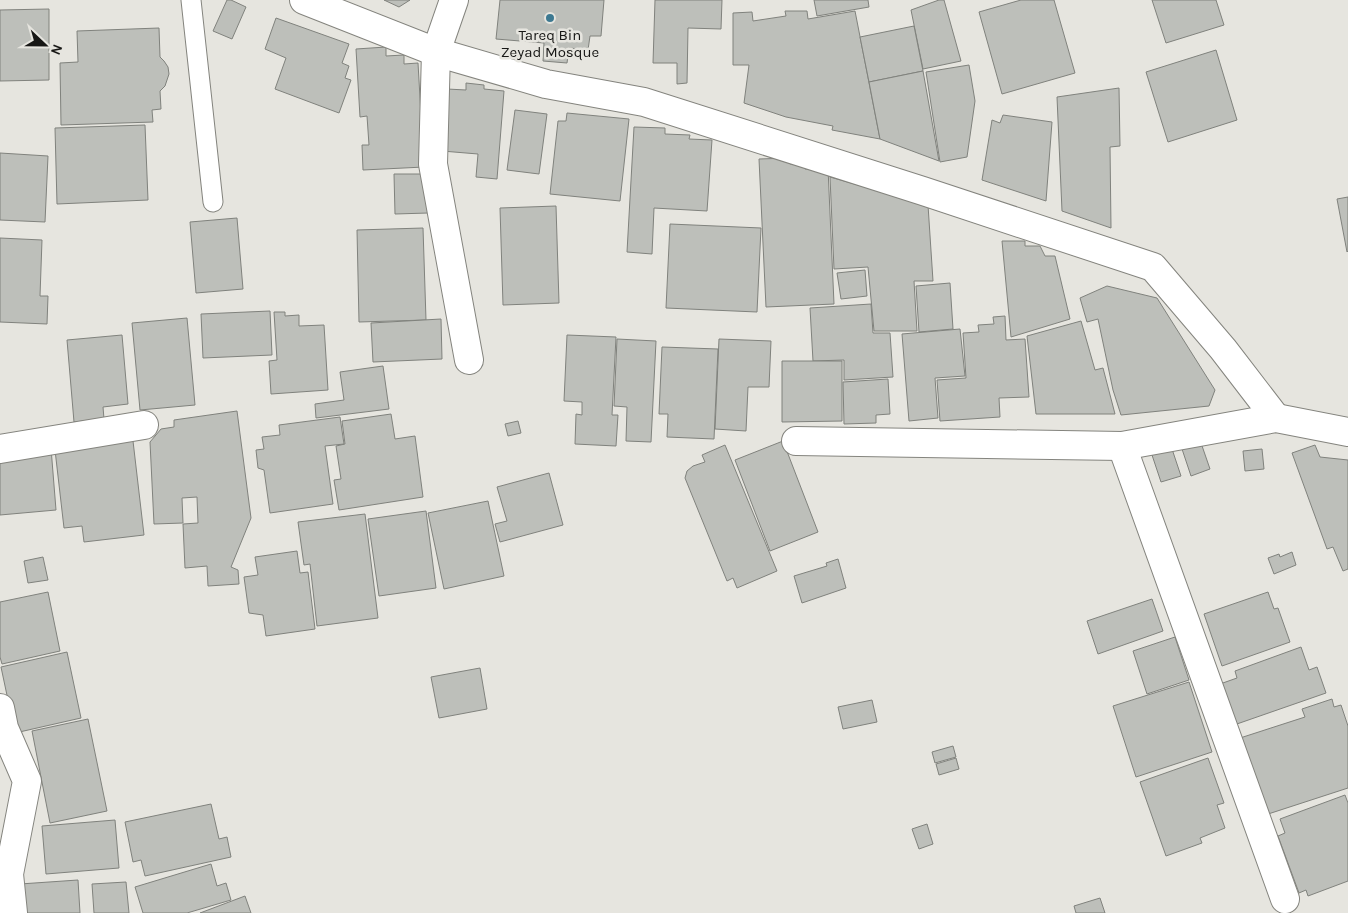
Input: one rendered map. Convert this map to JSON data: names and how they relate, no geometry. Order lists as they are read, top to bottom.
{
  "places": ["Tareq Bin Zeyad Mosque"],
  "north": "right"
}
